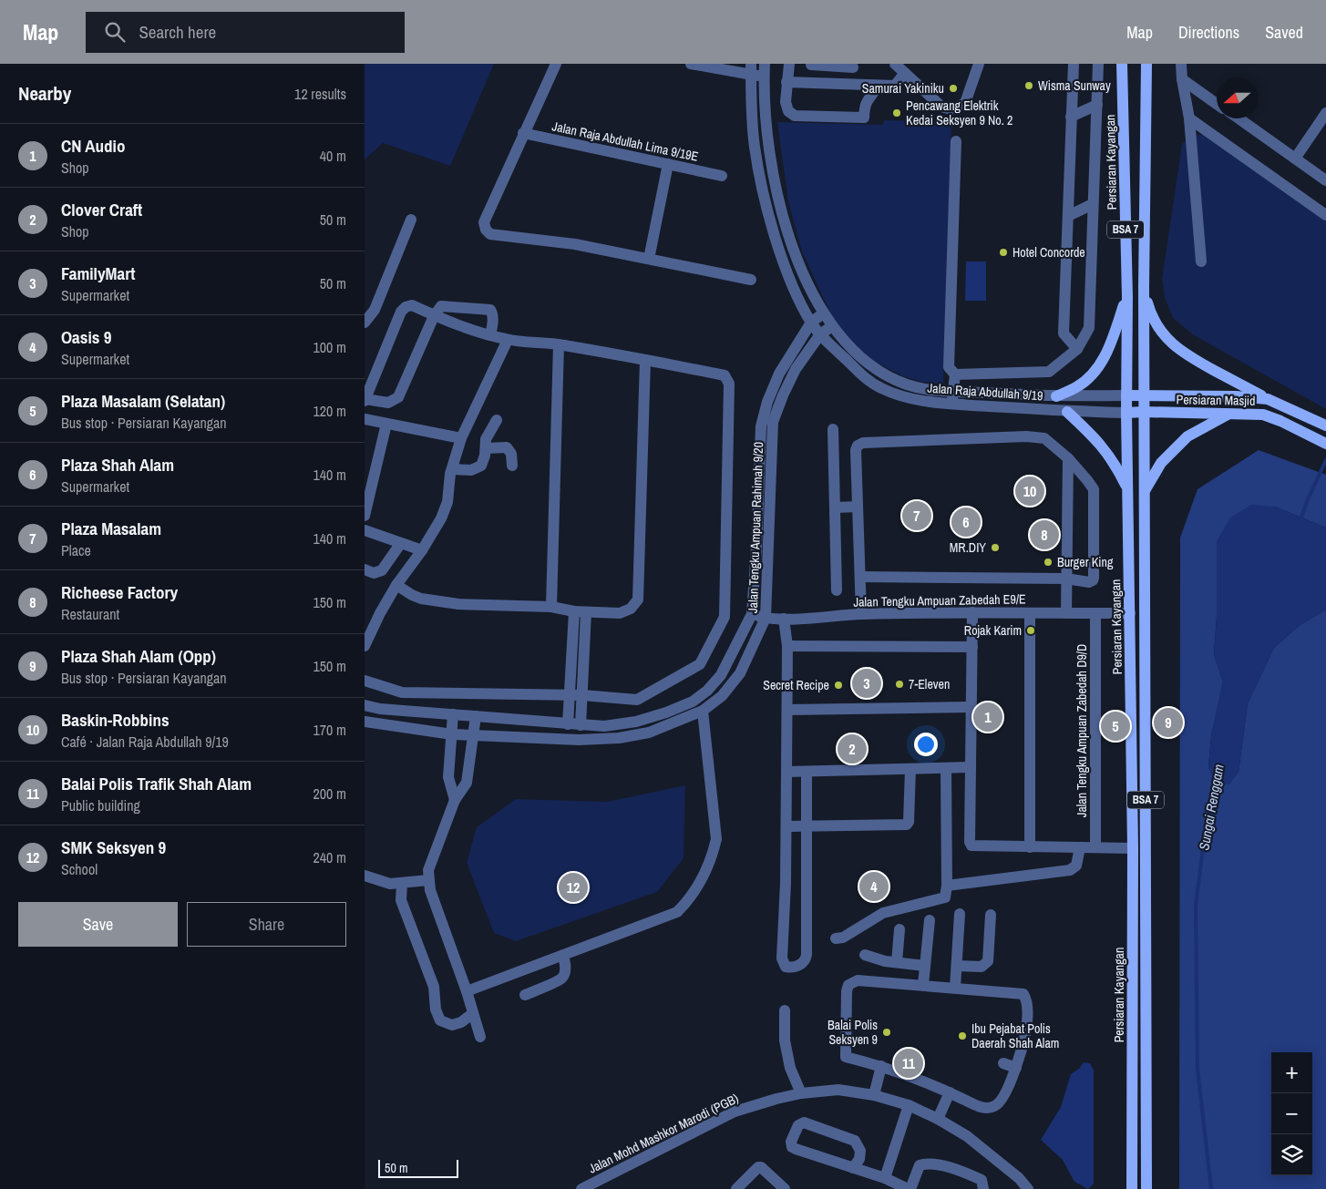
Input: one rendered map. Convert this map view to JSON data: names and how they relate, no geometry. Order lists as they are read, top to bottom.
{
  "streets": {
    "main road": ["Persiaran Kayangan", "BSA 7", "Persiaran Masjid"],
    "street": [
      "Jalan Raja Abdullah Lima 9/19E",
      "Jalan Raja Abdullah 9/19",
      "Jalan Tengku Ampuan Rahimah 9/20",
      "Jalan Tengku Ampuan Zabedah E9/E",
      "Jalan Tengku Ampuan Zabedah D9/D",
      "Jalan Mohd Mashkor Marodi (PGB)"
    ]
  },
  "crossings": [
    ["Persiaran Kayangan", "Jalan Raja Abdullah 9/19"],
    ["Persiaran Kayangan", "Persiaran Masjid"],
    ["Persiaran Kayangan", "Jalan Tengku Ampuan Zabedah E9/E"],
    ["BSA 7", "Persiaran Masjid"],
    ["Jalan Raja Abdullah 9/19", "Persiaran Masjid"],
    ["Jalan Raja Abdullah 9/19", "Jalan Tengku Ampuan Rahimah 9/20"],
    ["Jalan Tengku Ampuan Rahimah 9/20", "Jalan Tengku Ampuan Zabedah E9/E"],
    ["Jalan Tengku Ampuan Zabedah E9/E", "Jalan Tengku Ampuan Zabedah D9/D"]
  ],
  "water": ["Sungai Renggam"],
  "places": [
    "Wisma Sunway",
    "Samurai Yakiniku",
    "Pencawang Elektrik Kedai Seksyen 9 No. 2",
    "Hotel Concorde",
    "MR.DIY",
    "Burger King",
    "Rojak Karim",
    "7-Eleven",
    "Secret Recipe",
    "Balai Polis Seksyen 9",
    "Ibu Pejabat Polis Daerah Shah Alam"
  ],
  "scale_bar": "50 m",
  "north": "left",
  "page": {
    "header": "Map",
    "search": "Search here",
    "nav": ["Map", "Directions", "Saved"],
    "heading": ["Nearby", "12 results"],
    "list": [
      {
        "mark": "1",
        "name": "CN Audio",
        "note": "Shop",
        "value": "40 m"
      },
      {
        "mark": "2",
        "name": "Clover Craft",
        "note": "Shop",
        "value": "50 m"
      },
      {
        "mark": "3",
        "name": "FamilyMart",
        "note": "Supermarket",
        "value": "50 m"
      },
      {
        "mark": "4",
        "name": "Oasis 9",
        "note": "Supermarket",
        "value": "100 m"
      },
      {
        "mark": "5",
        "name": "Plaza Masalam (Selatan)",
        "note": "Bus stop · Persiaran Kayangan",
        "value": "120 m"
      },
      {
        "mark": "6",
        "name": "Plaza Shah Alam",
        "note": "Supermarket",
        "value": "140 m"
      },
      {
        "mark": "7",
        "name": "Plaza Masalam",
        "note": "Place",
        "value": "140 m"
      },
      {
        "mark": "8",
        "name": "Richeese Factory",
        "note": "Restaurant",
        "value": "150 m"
      },
      {
        "mark": "9",
        "name": "Plaza Shah Alam (Opp)",
        "note": "Bus stop · Persiaran Kayangan",
        "value": "150 m"
      },
      {
        "mark": "10",
        "name": "Baskin-Robbins",
        "note": "Café · Jalan Raja Abdullah 9/19",
        "value": "170 m"
      },
      {
        "mark": "11",
        "name": "Balai Polis Trafik Shah Alam",
        "note": "Public building",
        "value": "200 m"
      },
      {
        "mark": "12",
        "name": "SMK Seksyen 9",
        "note": "School",
        "value": "240 m"
      }
    ],
    "pins": [
      "10",
      "7",
      "6",
      "8",
      "3",
      "1",
      "9",
      "5",
      "2",
      "4",
      "12",
      "11"
    ],
    "buttons": ["Save", "Share"],
    "map_buttons": ["+", "−"],
    "scale": "50 m"
  }
}
